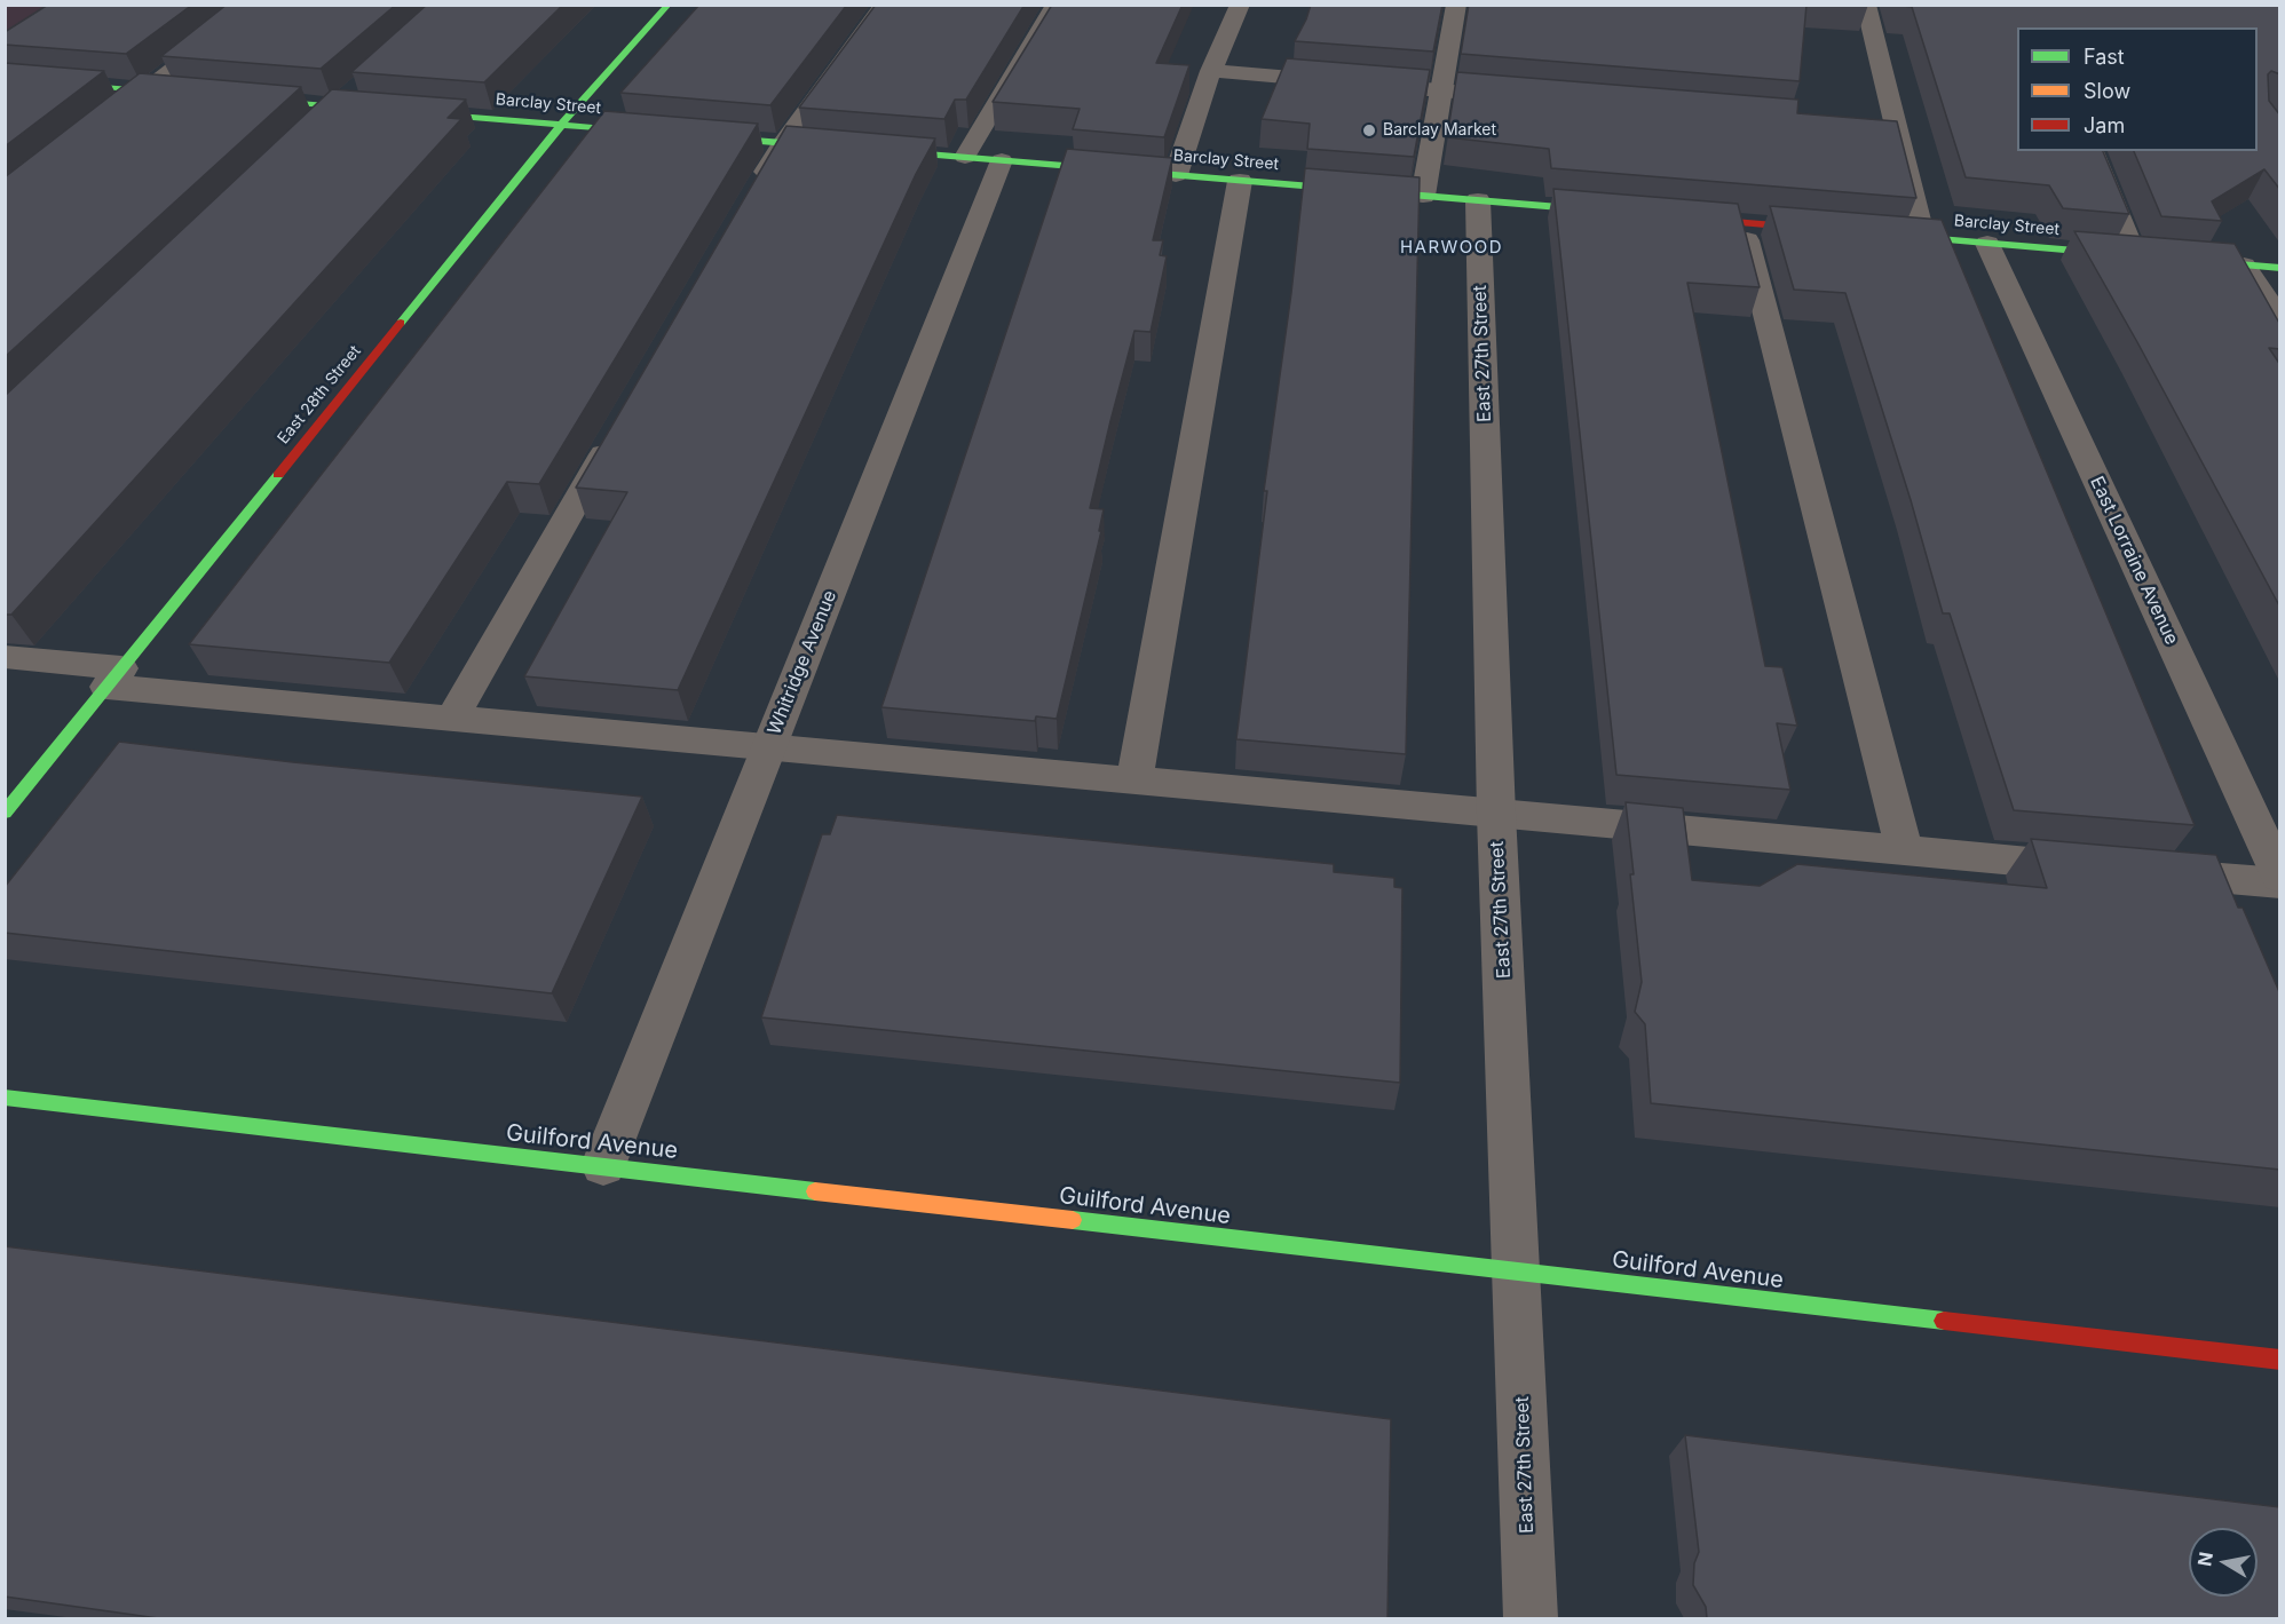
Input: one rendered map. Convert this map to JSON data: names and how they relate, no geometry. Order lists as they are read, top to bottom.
{
  "streets": {
    "street": [
      "Barclay Street",
      "East 27th Street",
      "East 28th Street",
      "East Lorraine Avenue",
      "Whitridge Avenue",
      "Guilford Avenue"
    ]
  },
  "crossings": [
    ["Barclay Street", "East 27th Street"],
    ["Barclay Street", "East 28th Street"],
    ["Barclay Street", "East Lorraine Avenue"],
    ["Barclay Street", "Whitridge Avenue"],
    ["East 27th Street", "Guilford Avenue"],
    ["Whitridge Avenue", "Guilford Avenue"]
  ],
  "districts": ["HARWOOD"],
  "places": ["Barclay Market"],
  "legend": ["Fast", "Slow", "Jam"],
  "north": "left"
}
